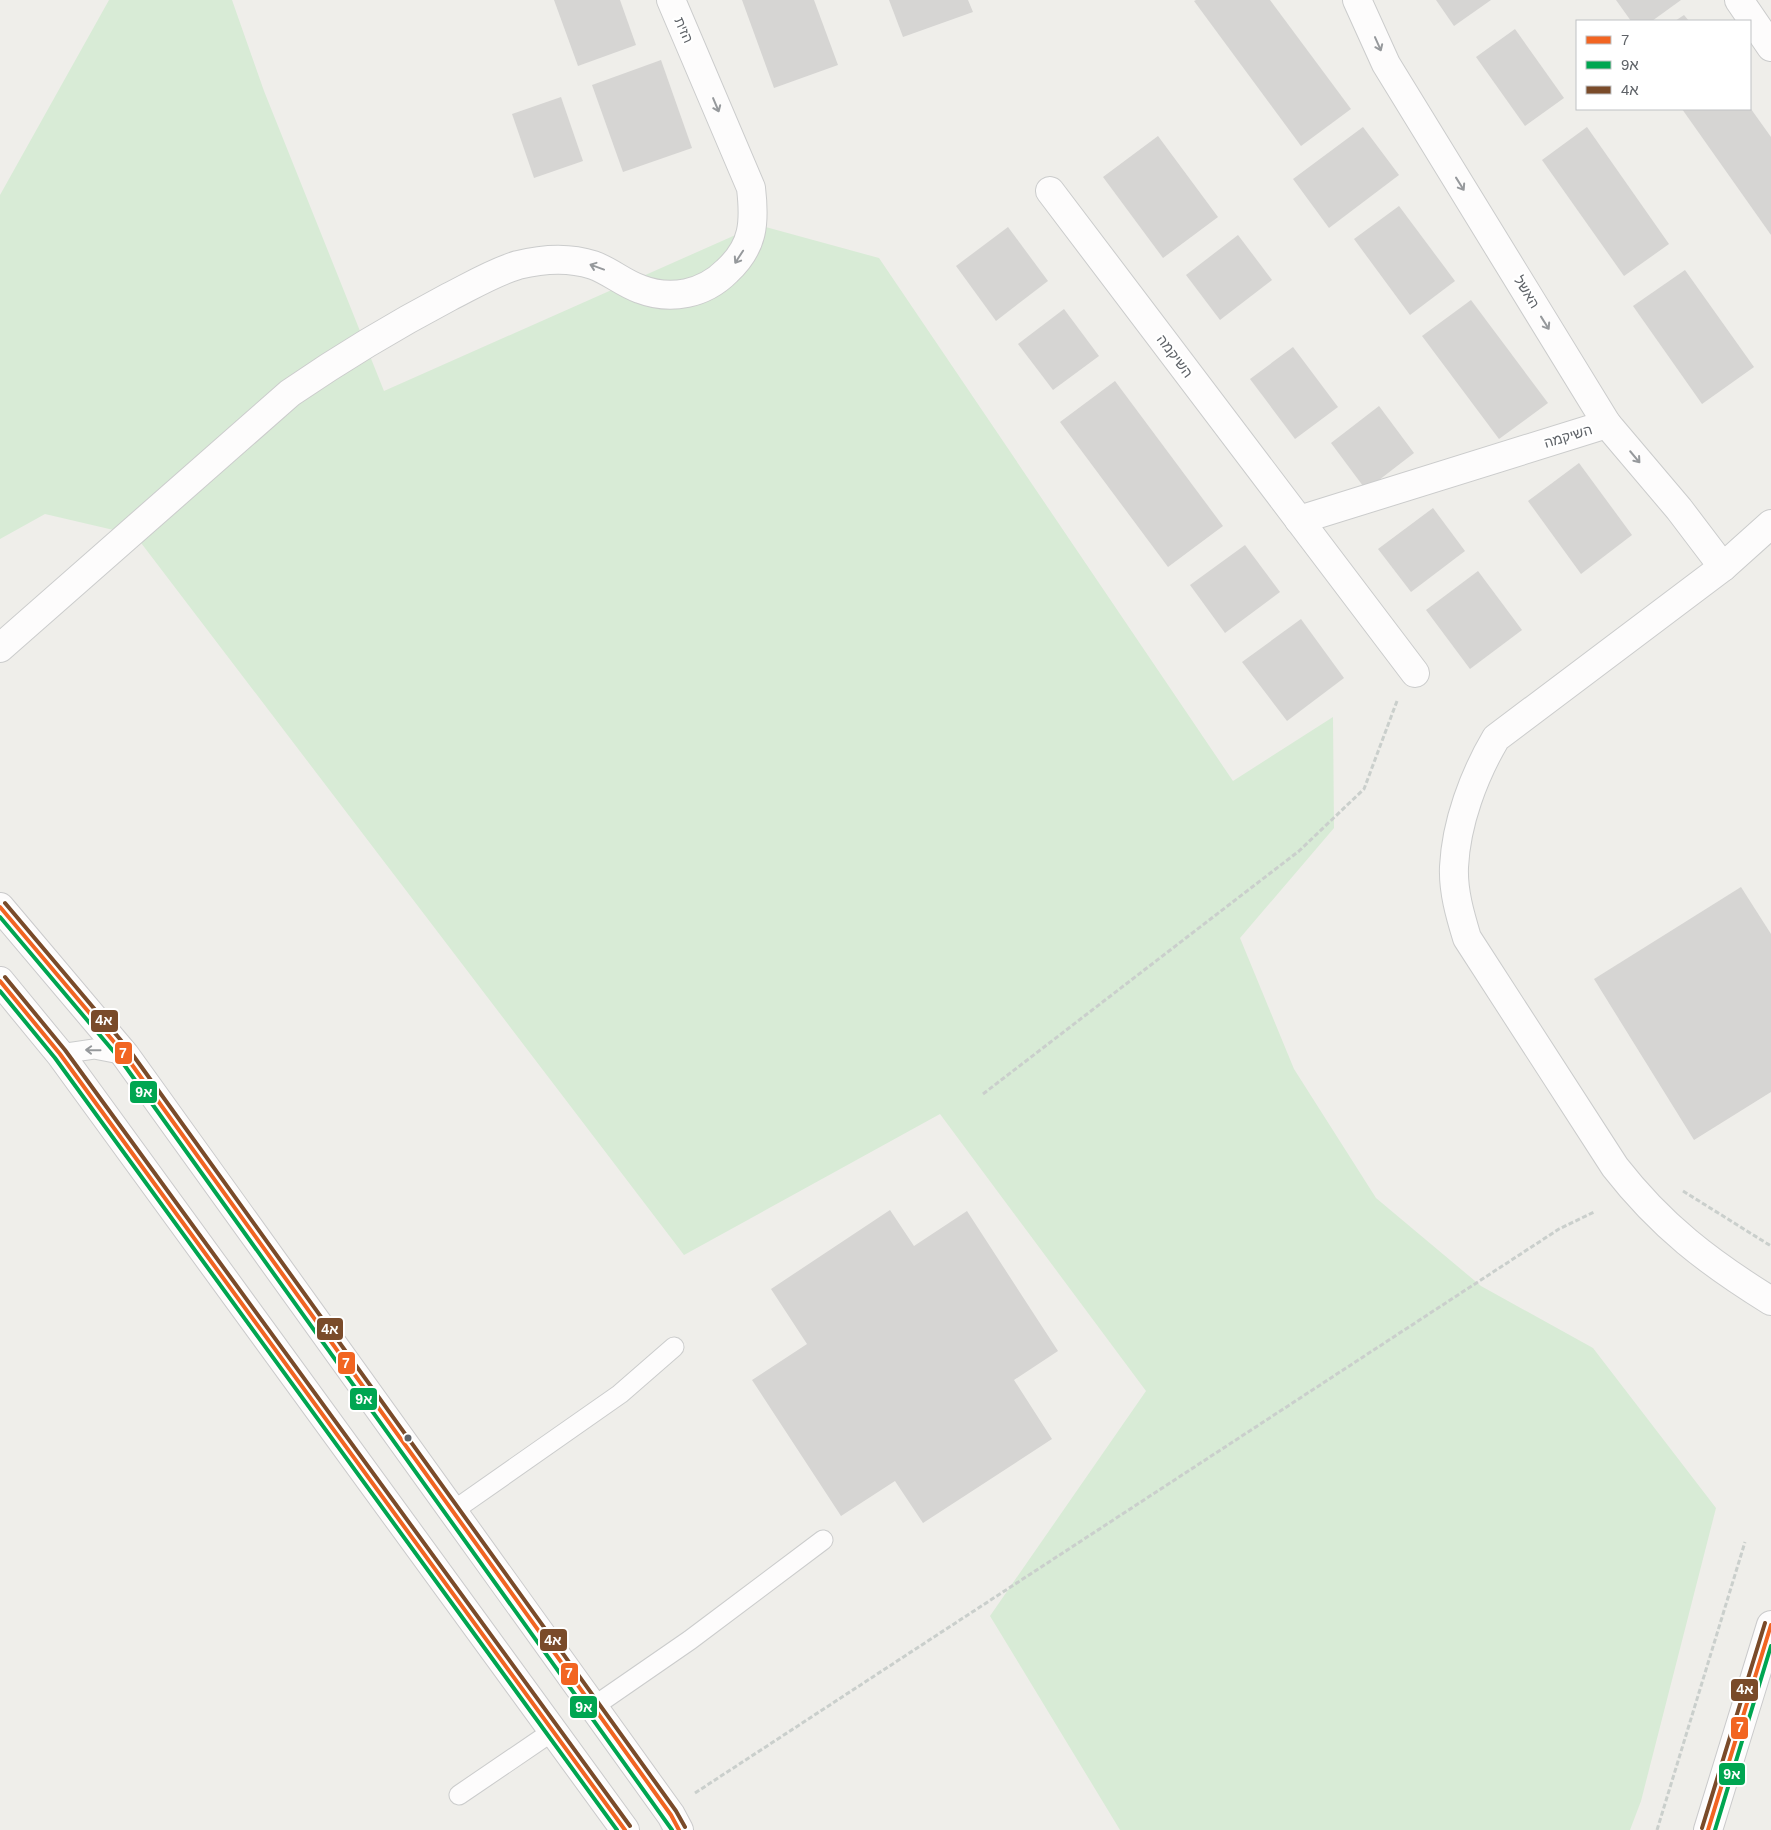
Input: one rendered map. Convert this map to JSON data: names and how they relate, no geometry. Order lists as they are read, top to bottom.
{
  "streets": {
    "street": ["הזית", "האשל", "השיקמה"]
  },
  "crossings": [
    ["האשל", "השיקמה"]
  ],
  "one_way": ["האשל"],
  "lines": ["transit line 4א", "transit line 7", "transit line 9א"],
  "legend": ["7", "9א", "4א"]
}
